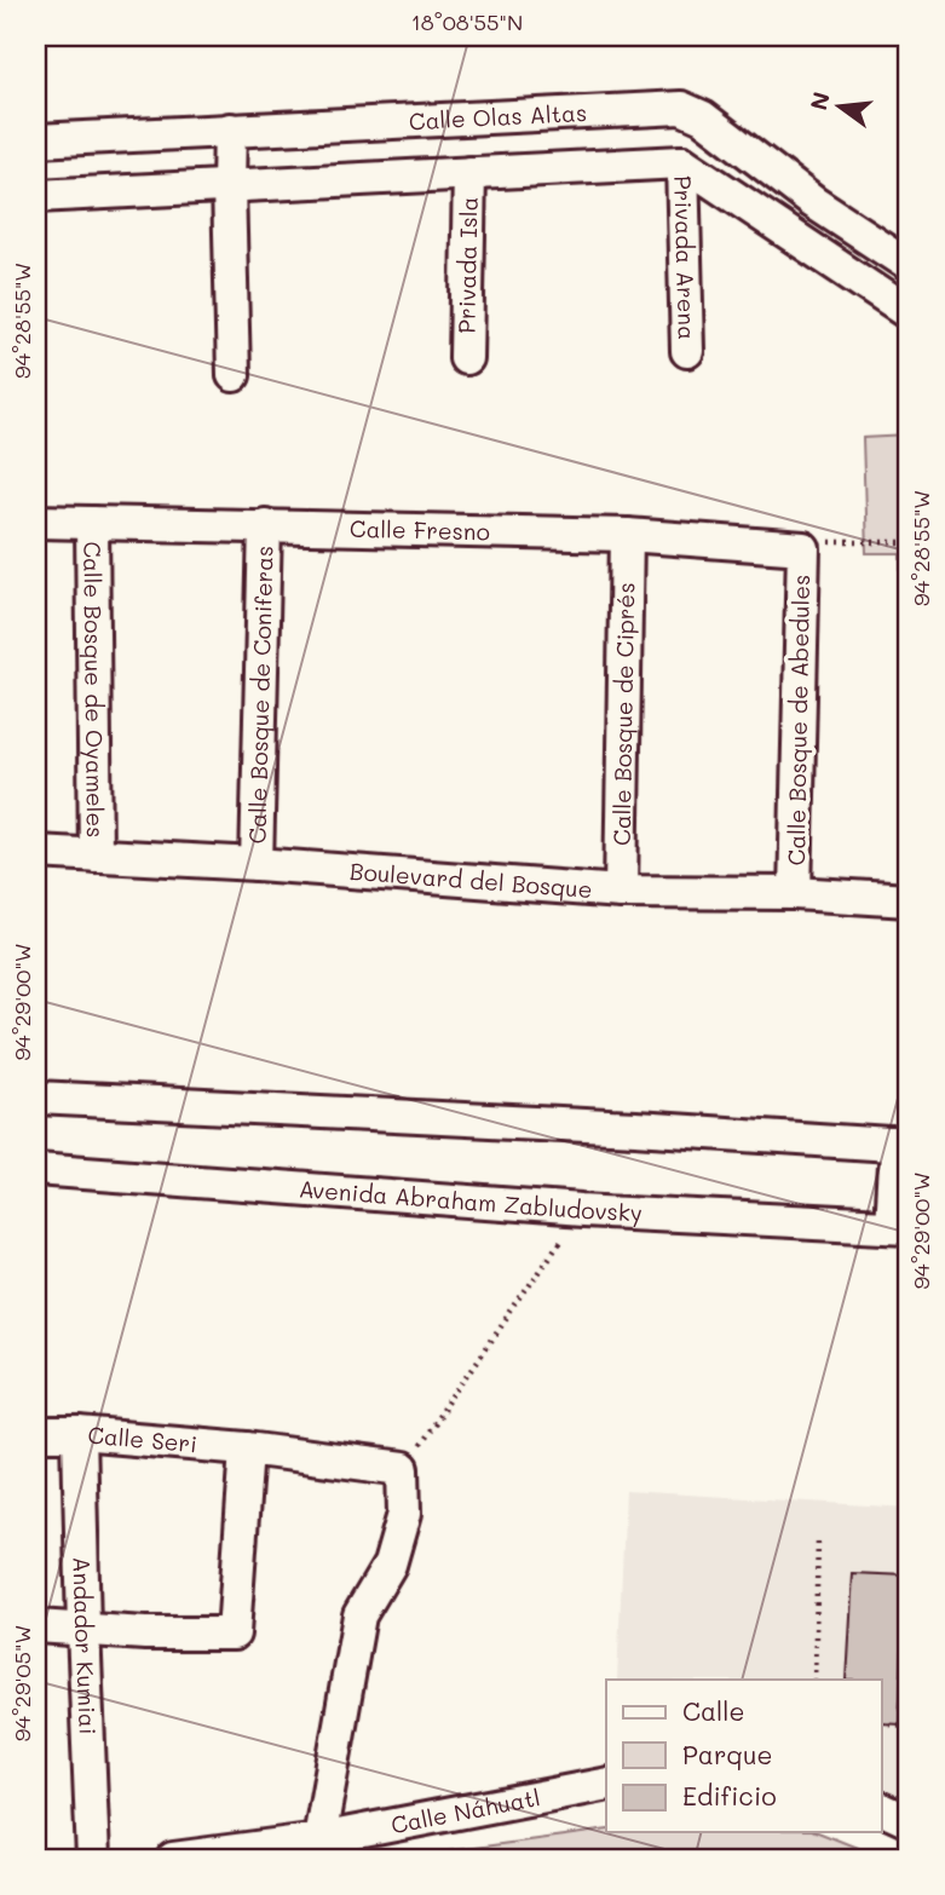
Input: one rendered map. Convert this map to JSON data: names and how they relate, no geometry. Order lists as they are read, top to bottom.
{
  "streets": {
    "street": [
      "Calle Olas Altas",
      "Privada Arena",
      "Privada Isla",
      "Calle Fresno",
      "Calle Bosque de Oyameles",
      "Calle Bosque de Coniferas",
      "Calle Bosque de Ciprés",
      "Calle Bosque de Abedules",
      "Boulevard del Bosque",
      "Avenida Abraham Zabludovsky",
      "Calle Seri",
      "Andador Kumiai",
      "Calle Náhuatl"
    ]
  },
  "crossings": [
    ["Calle Fresno", "Calle Bosque de Oyameles"],
    ["Calle Fresno", "Calle Bosque de Coniferas"],
    ["Calle Fresno", "Calle Bosque de Ciprés"],
    ["Calle Fresno", "Calle Bosque de Abedules"],
    ["Calle Bosque de Oyameles", "Boulevard del Bosque"],
    ["Calle Bosque de Coniferas", "Boulevard del Bosque"],
    ["Calle Bosque de Ciprés", "Boulevard del Bosque"],
    ["Calle Bosque de Abedules", "Boulevard del Bosque"],
    ["Calle Seri", "Andador Kumiai"]
  ],
  "legend": ["Calle", "Parque", "Edificio"],
  "north": "left",
  "coordinates": [
    "18°08'55\"N",
    "94°28'55\"W",
    "94°29'00\"W",
    "94°29'05\"W"
  ]
}
